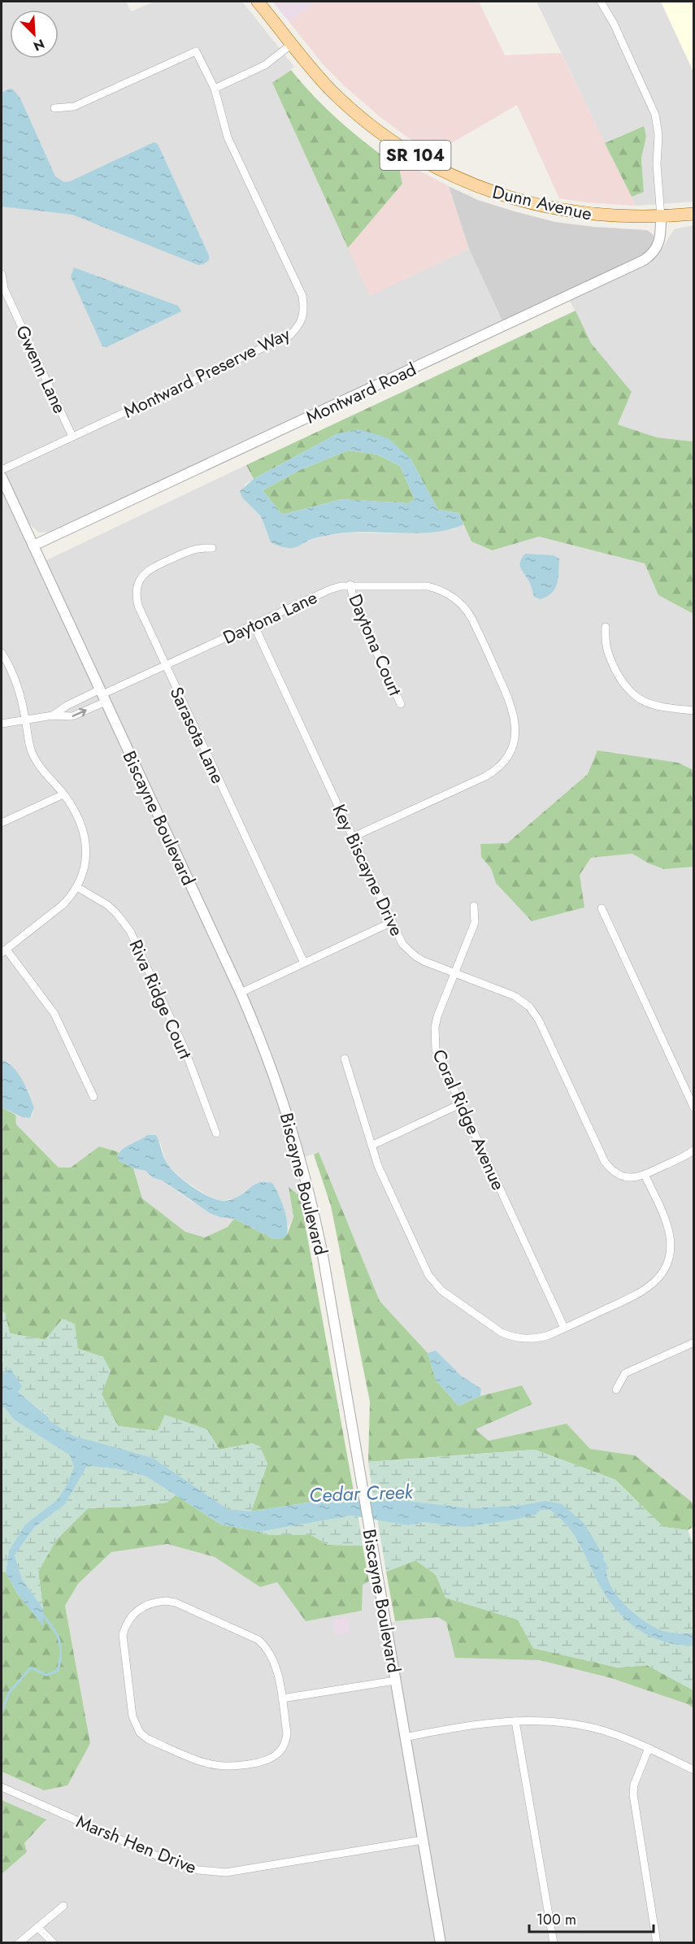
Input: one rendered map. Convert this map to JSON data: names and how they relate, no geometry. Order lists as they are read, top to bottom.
{
  "streets": {
    "main road": ["SR 104", "Dunn Avenue"],
    "street": [
      "Gwenn Lane",
      "Montward Preserve Way",
      "Montward Road",
      "Daytona Lane",
      "Daytona Court",
      "Sarasota Lane",
      "Biscayne Boulevard",
      "Key Biscayne Drive",
      "Riva Ridge Court",
      "Coral Ridge Avenue",
      "Marsh Hen Drive"
    ]
  },
  "crossings": [
    ["Dunn Avenue", "Montward Road"],
    ["Gwenn Lane", "Montward Preserve Way"],
    ["Montward Road", "Biscayne Boulevard"],
    ["Daytona Lane", "Daytona Court"],
    ["Daytona Lane", "Sarasota Lane"],
    ["Daytona Lane", "Biscayne Boulevard"],
    ["Daytona Lane", "Key Biscayne Drive"],
    ["Biscayne Boulevard", "Marsh Hen Drive"],
    ["Key Biscayne Drive", "Coral Ridge Avenue"]
  ],
  "water": ["Cedar Creek"],
  "scale_bar": "100 m",
  "north": "bottom right"
}
